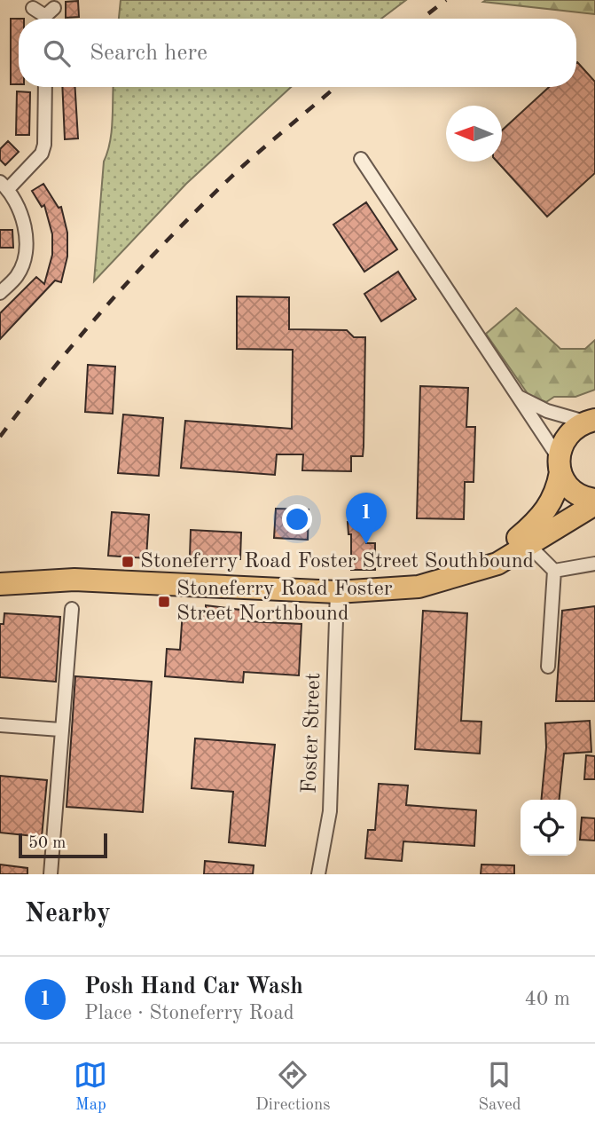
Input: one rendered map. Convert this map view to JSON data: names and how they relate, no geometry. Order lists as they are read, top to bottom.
{
  "streets": {
    "street": ["Foster Street"]
  },
  "places": {
    "transit": ["Stoneferry Road Foster Street Southbound", "Stoneferry Road Foster Street Northbound"]
  },
  "scale_bar": "50 m",
  "north": "left",
  "page": {
    "search": "Search here",
    "pins": "1",
    "scale": "50 m",
    "heading": "Nearby",
    "list": [
      {
        "mark": "1",
        "name": "Posh Hand Car Wash",
        "note": "Place · Stoneferry Road",
        "value": "40 m"
      }
    ],
    "nav": ["Map", "Directions", "Saved"]
  }
}
